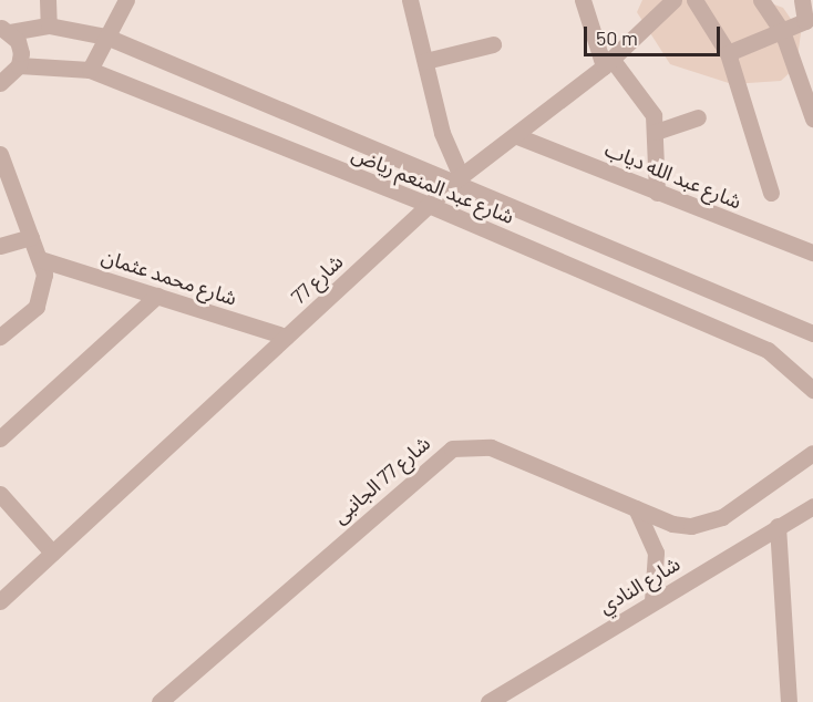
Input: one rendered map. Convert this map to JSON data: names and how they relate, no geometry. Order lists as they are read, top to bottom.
{
  "streets": {
    "street": [
      "شارع عبد الله دياب",
      "شارع عبد المنعم رياض",
      "شارع محمد عثمان",
      "شارع 77",
      "شارع 77 الجانبى",
      "شارع النادي"
    ]
  },
  "crossings": [
    ["شارع عبد الله دياب", "شارع 77"],
    ["شارع عبد المنعم رياض", "شارع 77"],
    ["شارع محمد عثمان", "شارع 77"]
  ],
  "scale_bar": "50 m"
}
